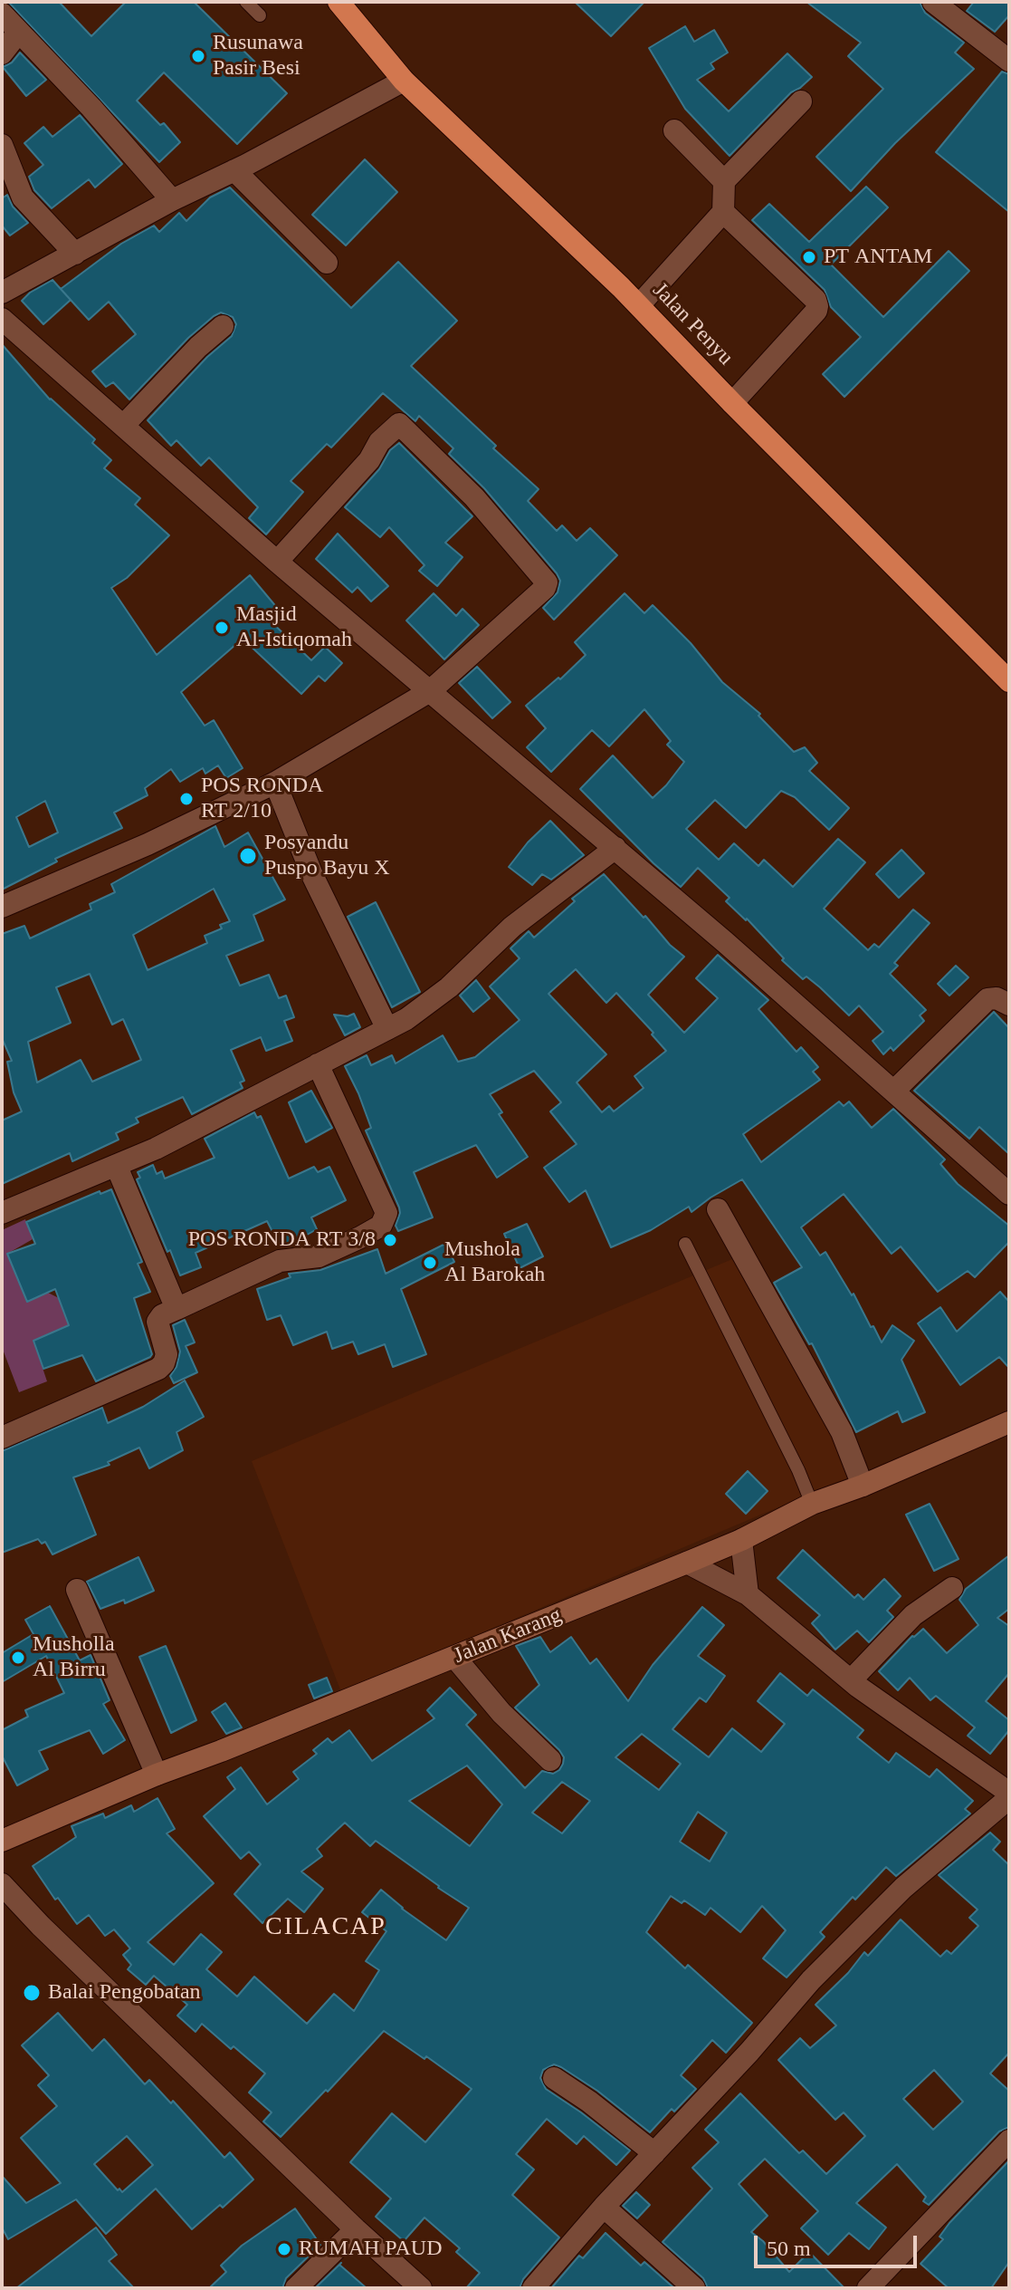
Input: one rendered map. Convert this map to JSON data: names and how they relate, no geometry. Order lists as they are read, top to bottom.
{
  "streets": {
    "highway": ["Jalan Penyu"],
    "main road": ["Jalan Karang"]
  },
  "districts": ["CILACAP"],
  "places": [
    "Rusunawa Pasir Besi",
    "PT ANTAM",
    "Masjid Al-Istiqomah",
    "POS RONDA RT 2/10",
    "Posyandu Puspo Bayu X",
    "POS RONDA RT 3/8",
    "Mushola Al Barokah",
    "Musholla Al Birru",
    "Balai Pengobatan",
    "RUMAH PAUD"
  ],
  "scale_bar": "50 m"
}
